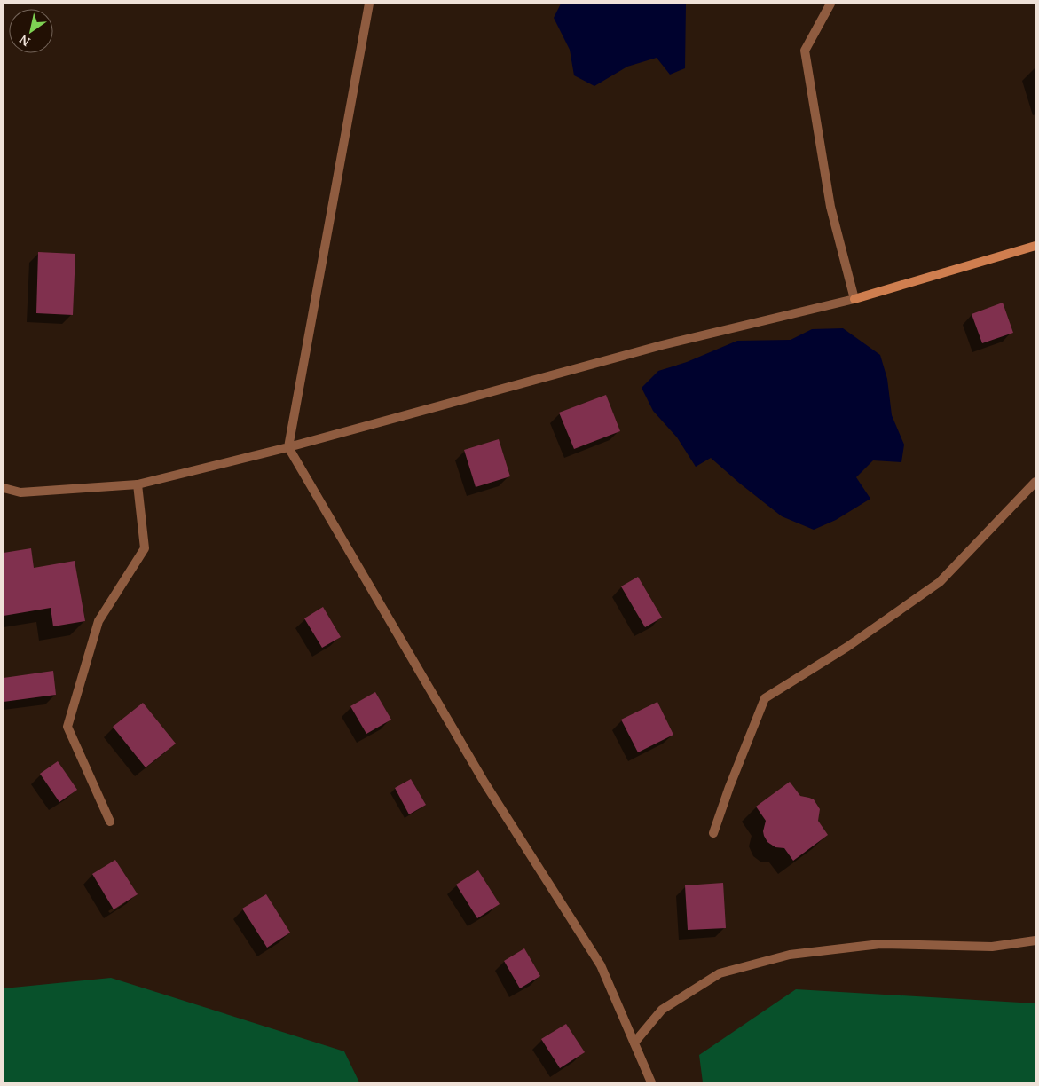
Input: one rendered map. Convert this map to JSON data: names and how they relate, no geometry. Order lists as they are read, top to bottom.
{
  "north": "bottom left"
}
